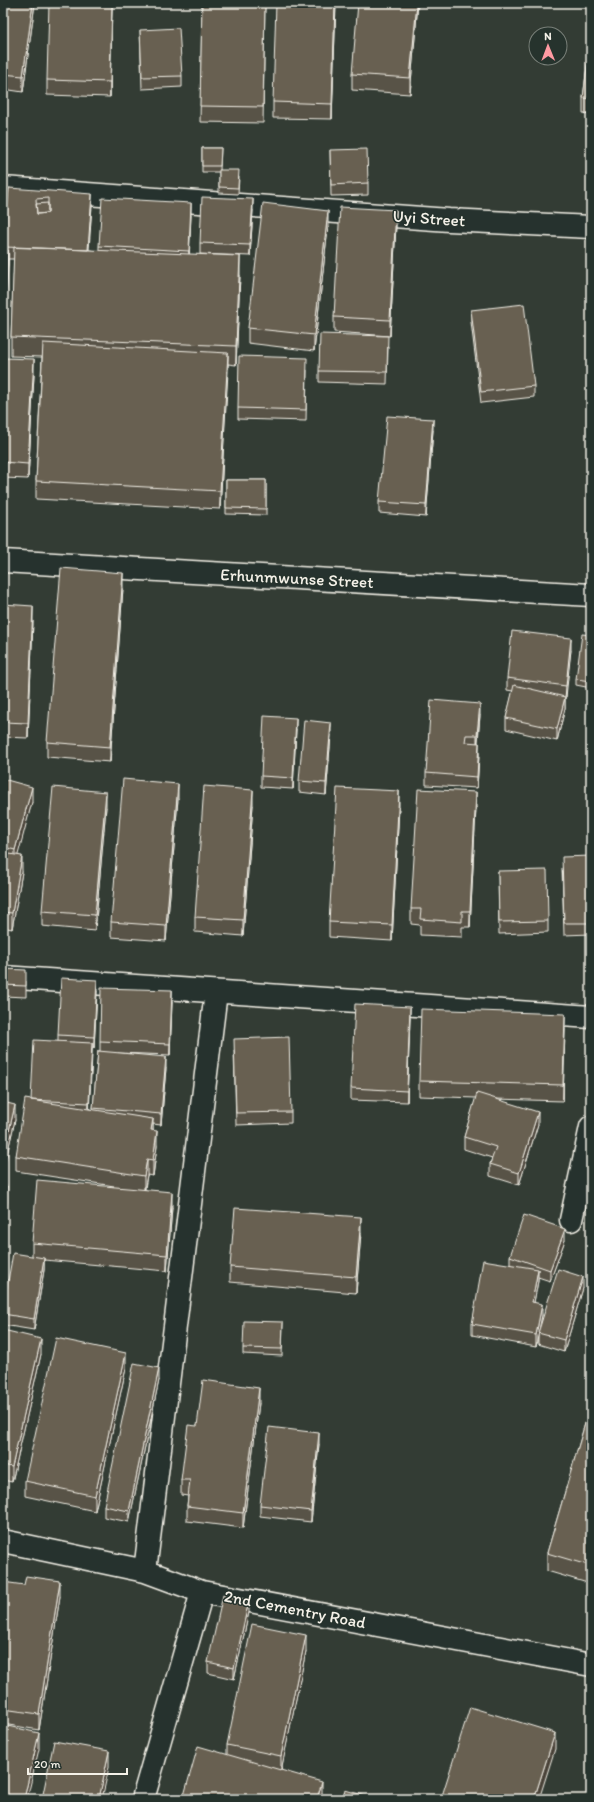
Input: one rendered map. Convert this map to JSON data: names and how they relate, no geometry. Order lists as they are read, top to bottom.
{
  "streets": {
    "street": ["Uyi Street", "Erhunmwunse Street", "2nd Cementry Road"]
  },
  "scale_bar": "20 m",
  "north": "top"
}
